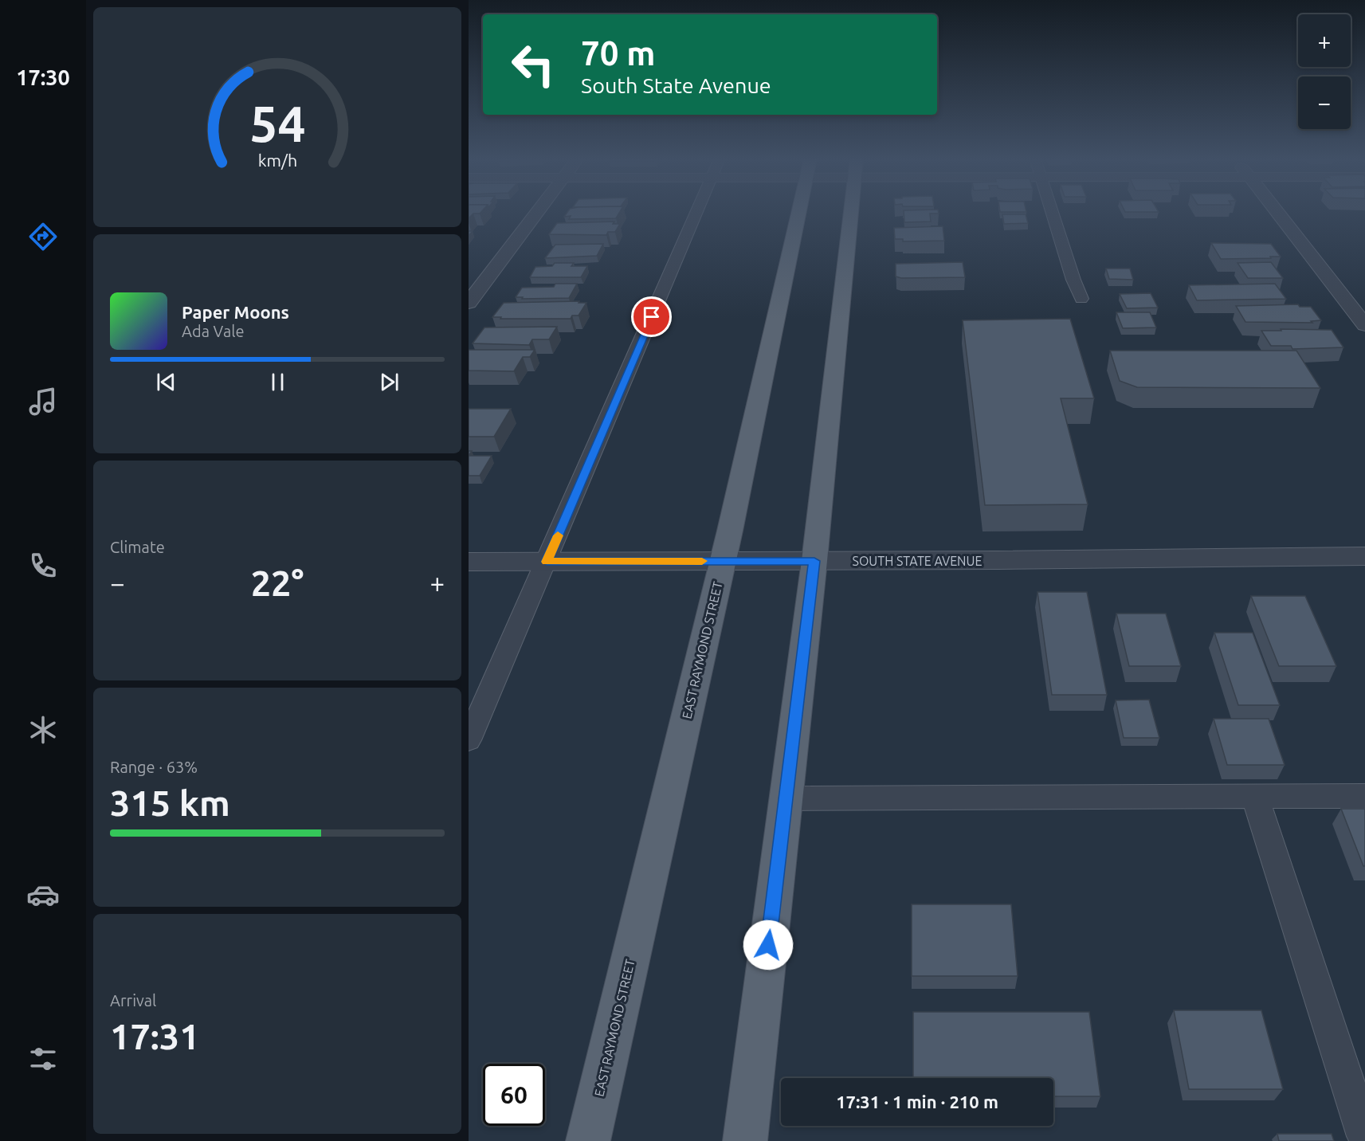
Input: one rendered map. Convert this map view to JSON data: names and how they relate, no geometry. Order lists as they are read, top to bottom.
{
  "streets": {
    "main road": ["EAST RAYMOND STREET"],
    "street": ["SOUTH STATE AVENUE"]
  },
  "crossings": [
    ["SOUTH STATE AVENUE", "EAST RAYMOND STREET"]
  ],
  "page": {
    "tabs": "17:30",
    "map_buttons": ["+", "−"],
    "turn": ["70 m", "South State Avenue"],
    "song": ["Paper Moons", "Ada Vale"],
    "tile": [
      "Climate",
      ["Range · 63%", "315 km"],
      ["Arrival", "17:31"]
    ],
    "heat": ["−", "22°", "+"],
    "limit": "60",
    "trip": "17:31 · 1 min · 210 m",
    "gauge": ["54", "km/h"]
  }
}
